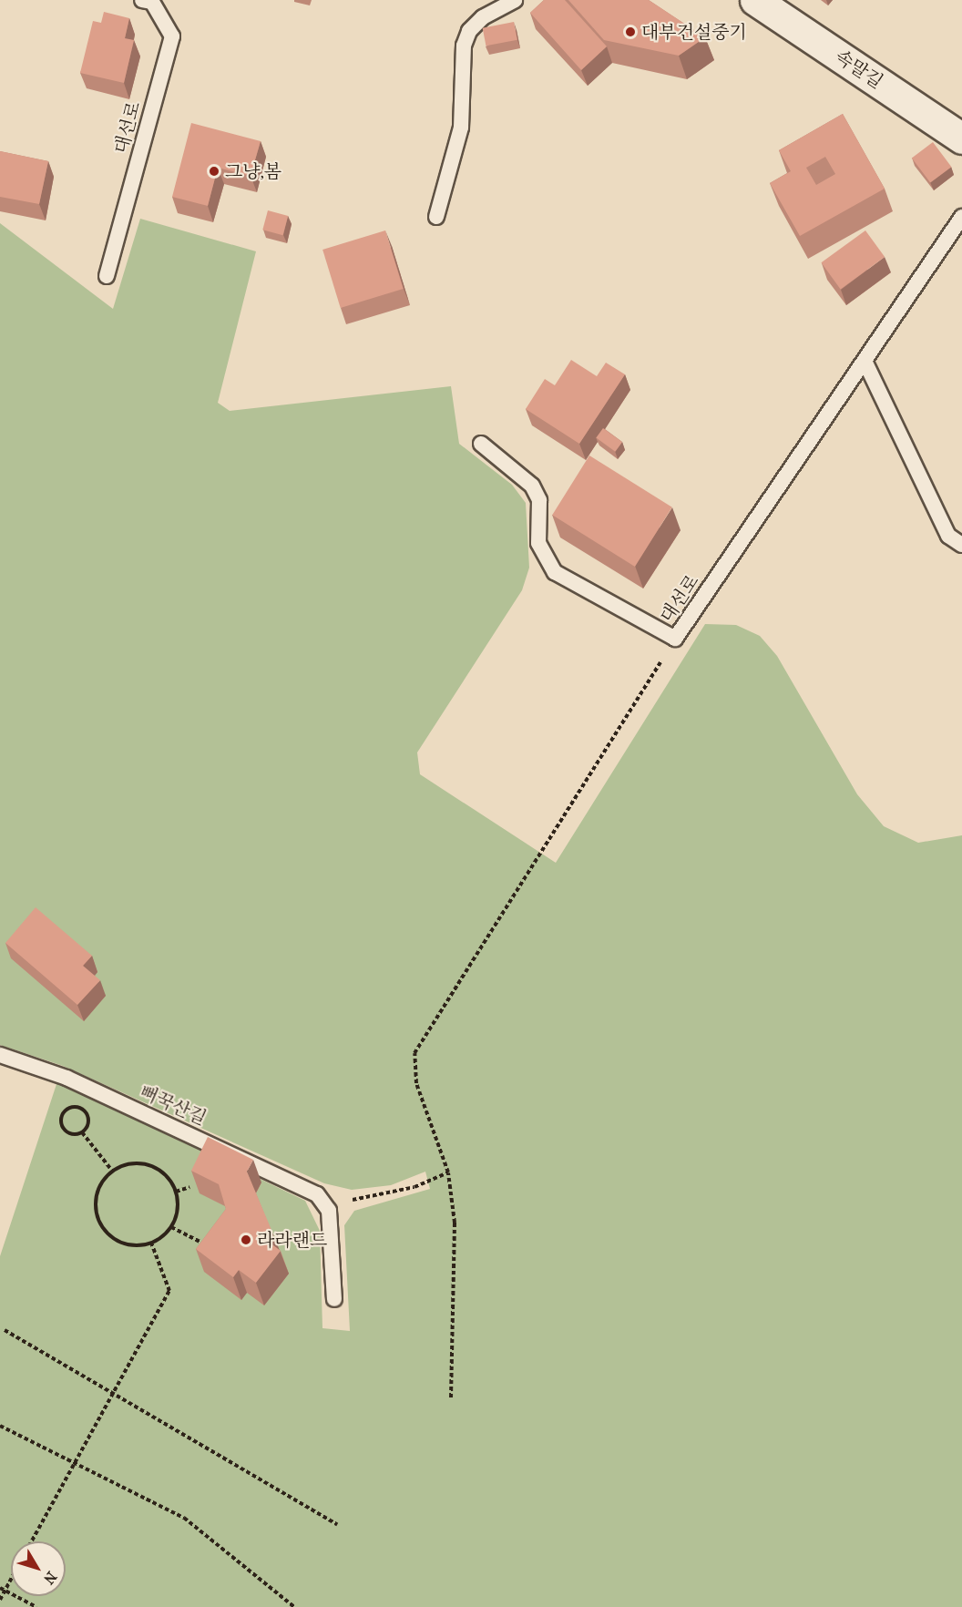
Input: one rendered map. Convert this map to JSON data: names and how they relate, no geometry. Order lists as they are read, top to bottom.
{
  "streets": {
    "street": ["속말길"],
    "lane": ["대선로", "뻐꾹산길"]
  },
  "places": ["대부건설중기", "그냥,봄", "라라랜드"],
  "north": "bottom right"
}
